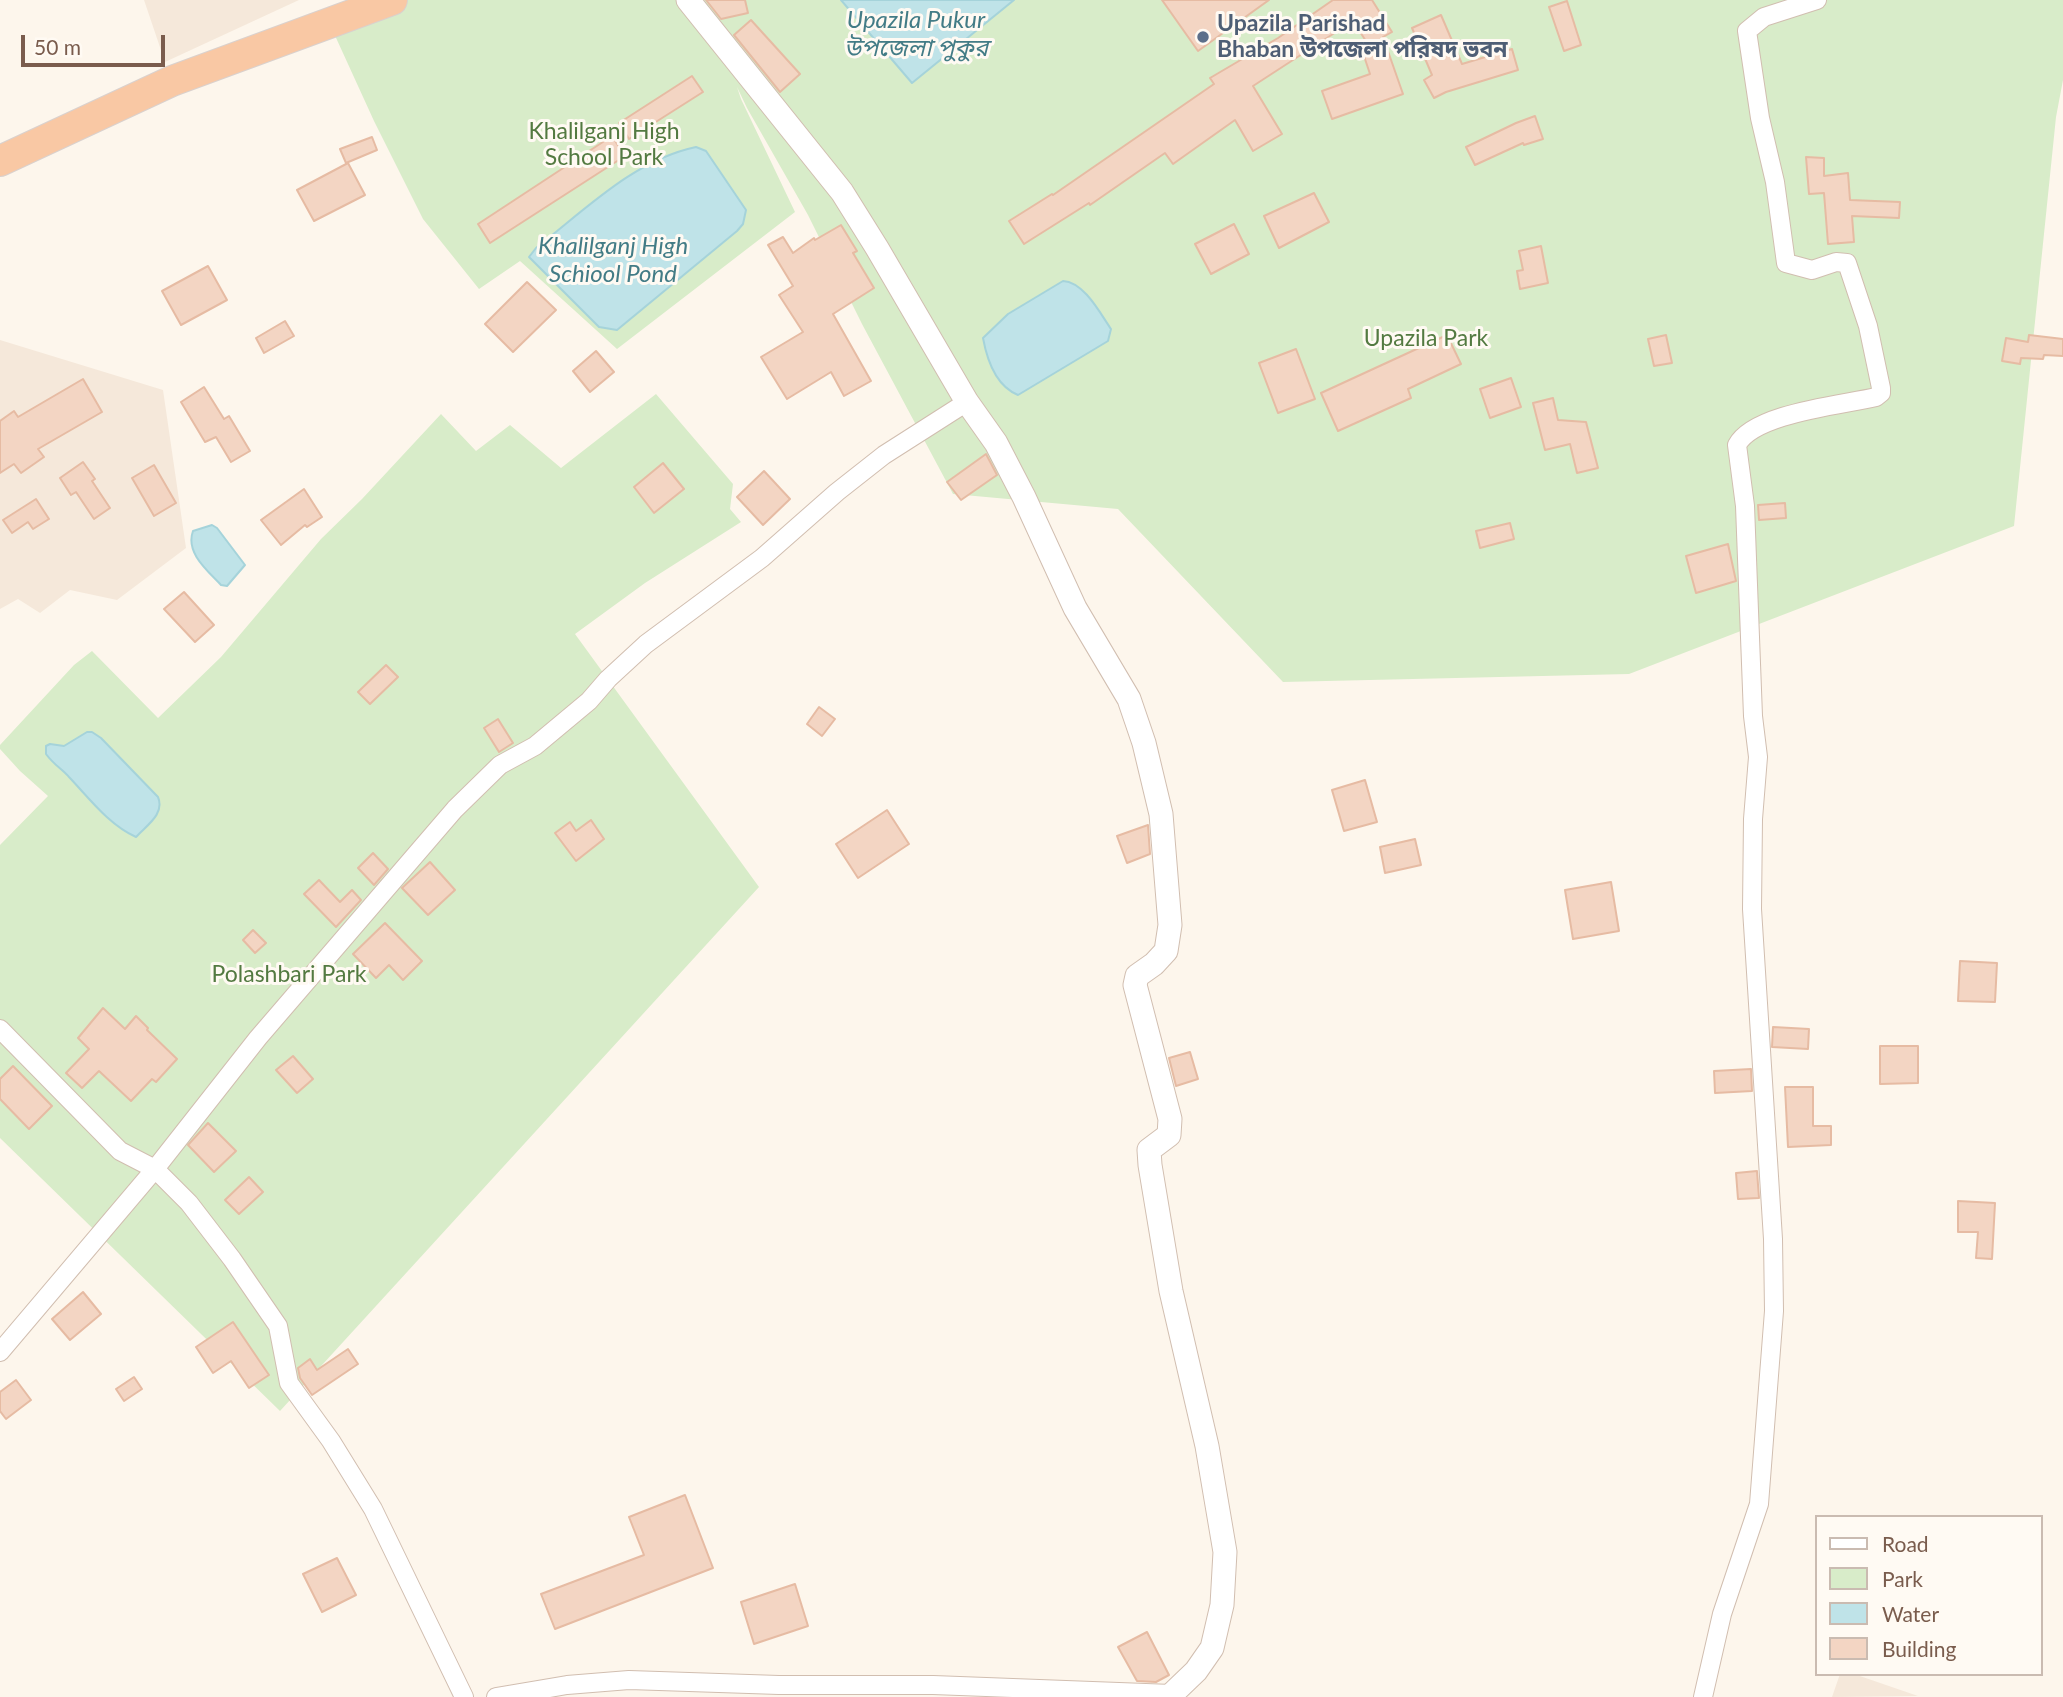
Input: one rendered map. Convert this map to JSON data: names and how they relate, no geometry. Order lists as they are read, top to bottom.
{
  "water": ["Upazila Pukur উপজেলা পুকুর", "Khalilganj High Schiool Pond"],
  "parks": ["Khalilganj High School Park", "Upazila Park", "Polashbari Park"],
  "places": ["Upazila Parishad Bhaban উপজেলা পরিষদ ভবন"],
  "legend": [
    "Road",
    "Park",
    "Water",
    "Building"
  ],
  "scale_bar": "50 m"
}
